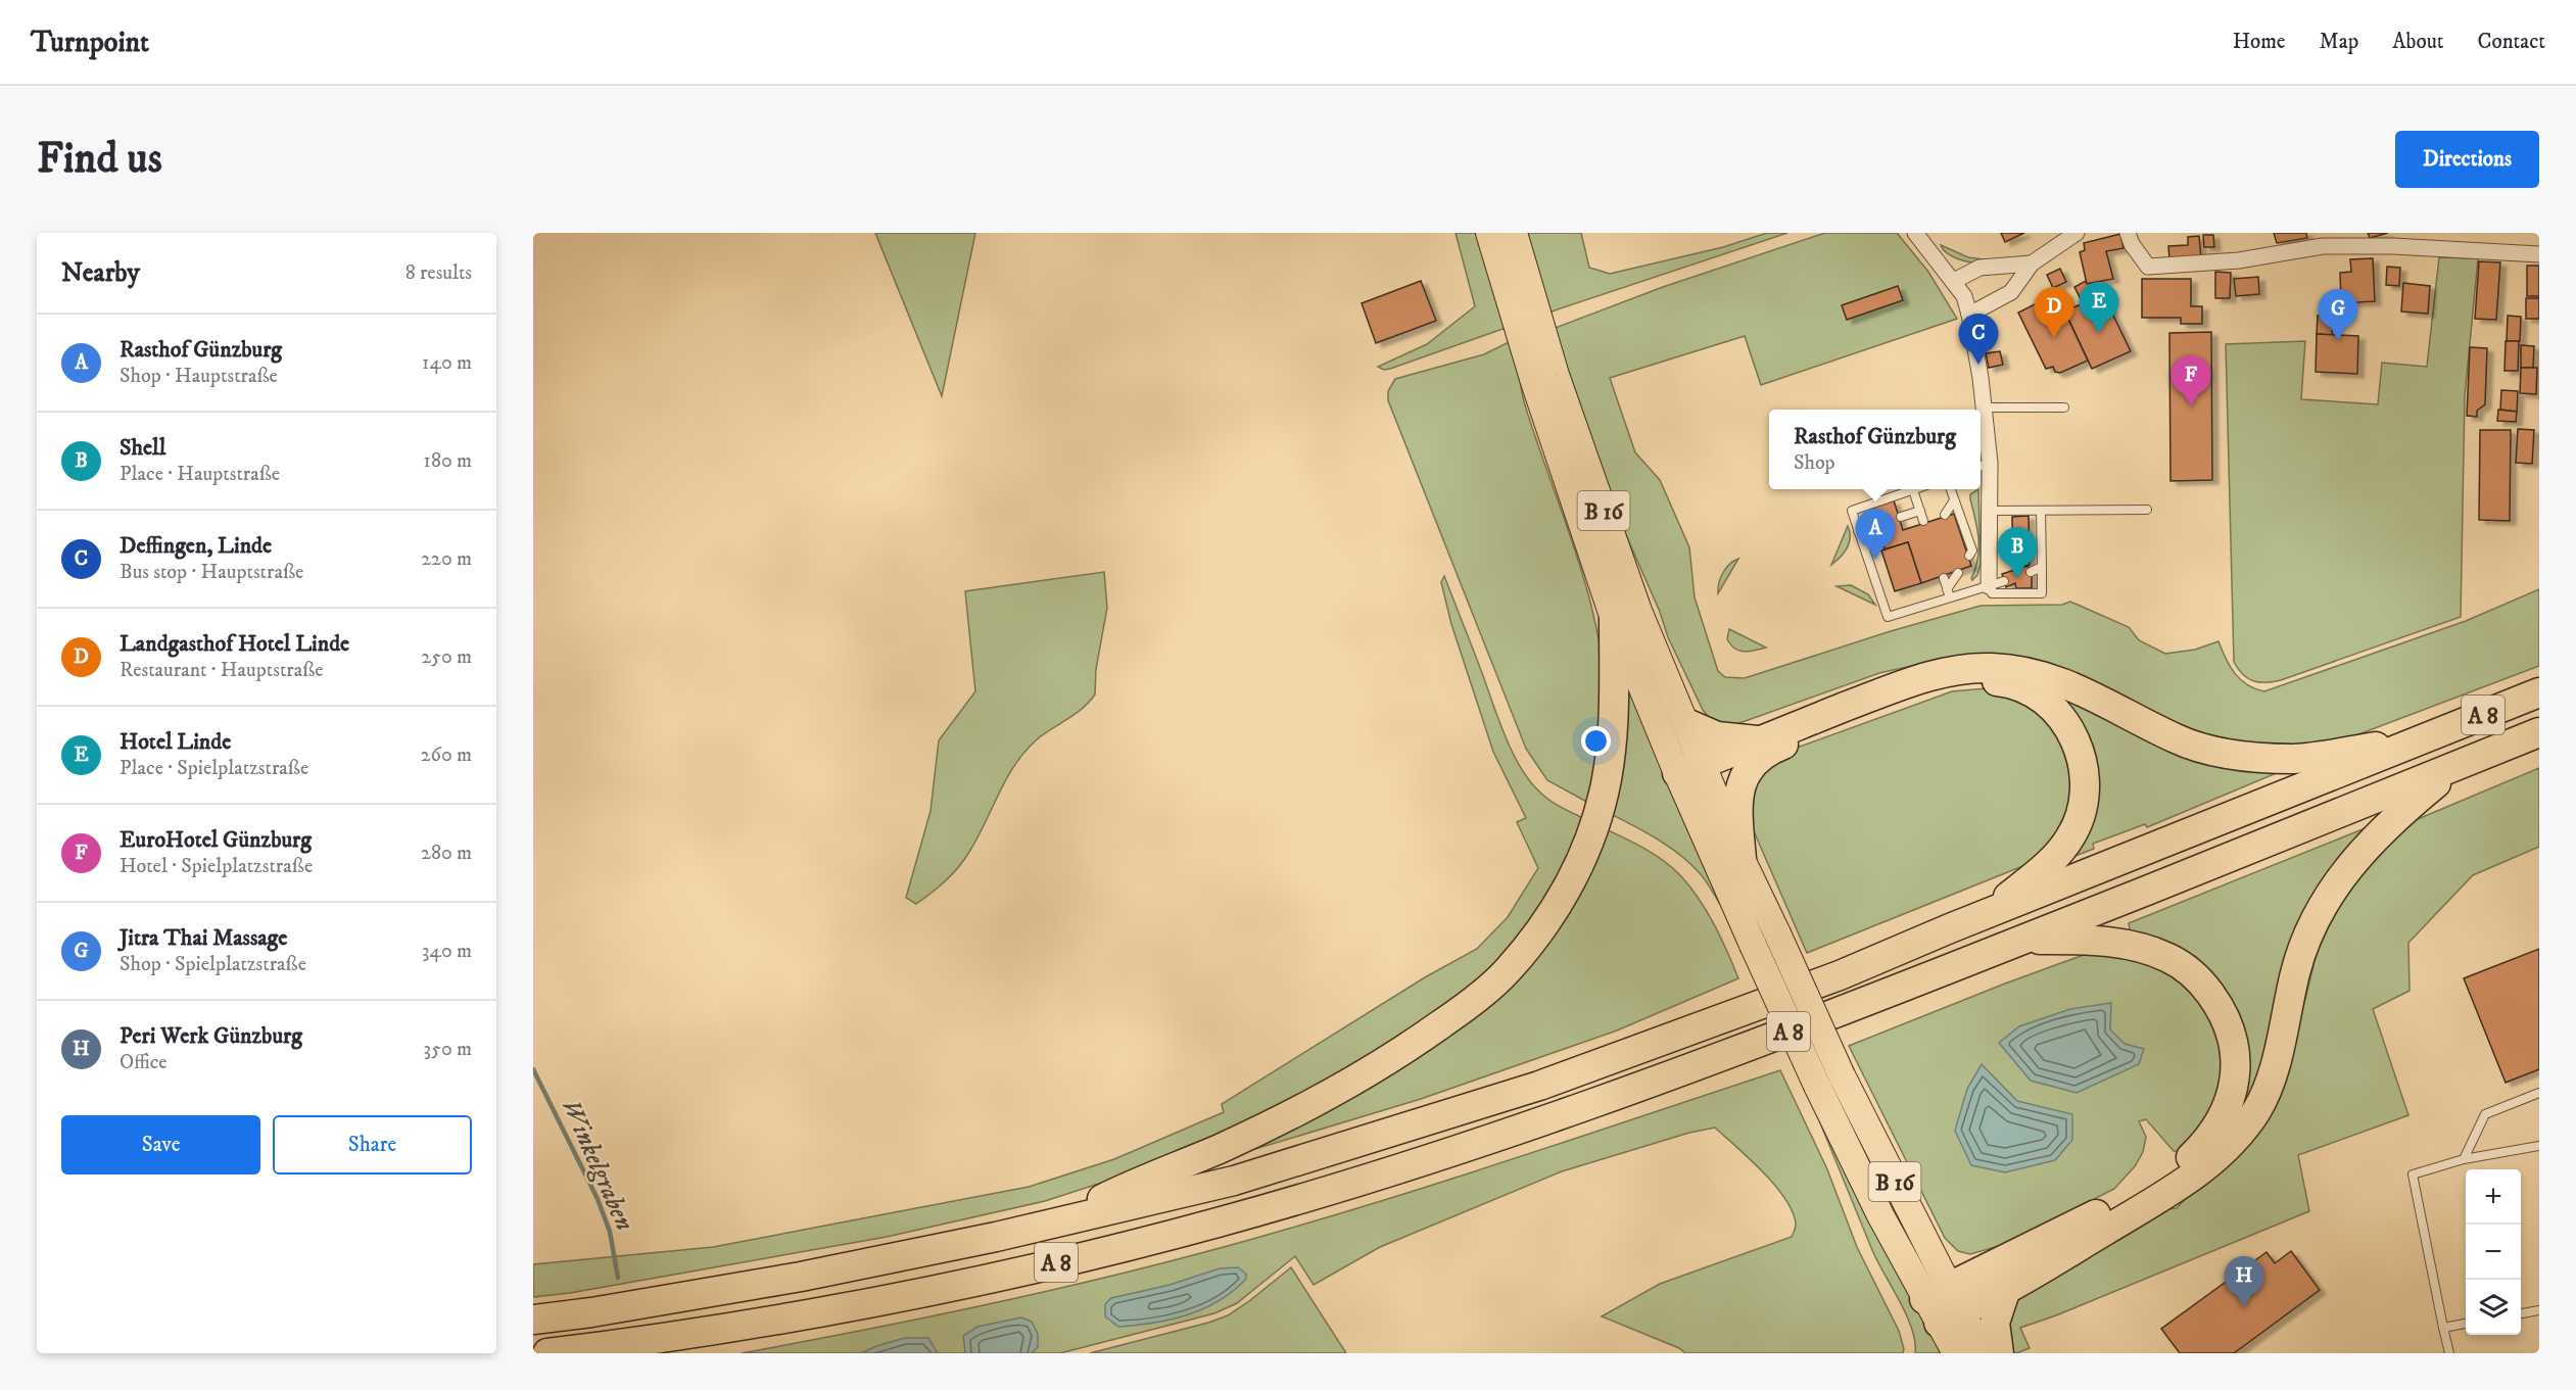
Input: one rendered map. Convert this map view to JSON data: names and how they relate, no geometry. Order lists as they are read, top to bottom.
{
  "streets": {
    "highway": ["A 8"],
    "main road": ["B 16"]
  },
  "water": ["Winkelgraben"],
  "page": {
    "header": "Turnpoint",
    "nav": [
      "Home",
      "Map",
      "About",
      "Contact"
    ],
    "buttons": [
      "Directions",
      ["Save", "Share"]
    ],
    "title": "Find us",
    "heading": ["Nearby", "8 results"],
    "pins": [
      "E",
      "D",
      "G",
      "C",
      "F",
      "A",
      "B",
      "H"
    ],
    "list": [
      {
        "mark": "A",
        "name": "Rasthof Günzburg",
        "note": "Shop · Hauptstraße",
        "value": "140 m"
      },
      {
        "mark": "B",
        "name": "Shell",
        "note": "Place · Hauptstraße",
        "value": "180 m"
      },
      {
        "mark": "C",
        "name": "Deffingen, Linde",
        "note": "Bus stop · Hauptstraße",
        "value": "220 m"
      },
      {
        "mark": "D",
        "name": "Landgasthof Hotel Linde",
        "note": "Restaurant · Hauptstraße",
        "value": "250 m"
      },
      {
        "mark": "E",
        "name": "Hotel Linde",
        "note": "Place · Spielplatzstraße",
        "value": "260 m"
      },
      {
        "mark": "F",
        "name": "EuroHotel Günzburg",
        "note": "Hotel · Spielplatzstraße",
        "value": "280 m"
      },
      {
        "mark": "G",
        "name": "Jitra Thai Massage",
        "note": "Shop · Spielplatzstraße",
        "value": "340 m"
      },
      {
        "mark": "H",
        "name": "Peri Werk Günzburg",
        "note": "Office",
        "value": "350 m"
      }
    ],
    "popup": ["Rasthof Günzburg", "Shop"],
    "map_buttons": ["+", "−"]
  }
}
